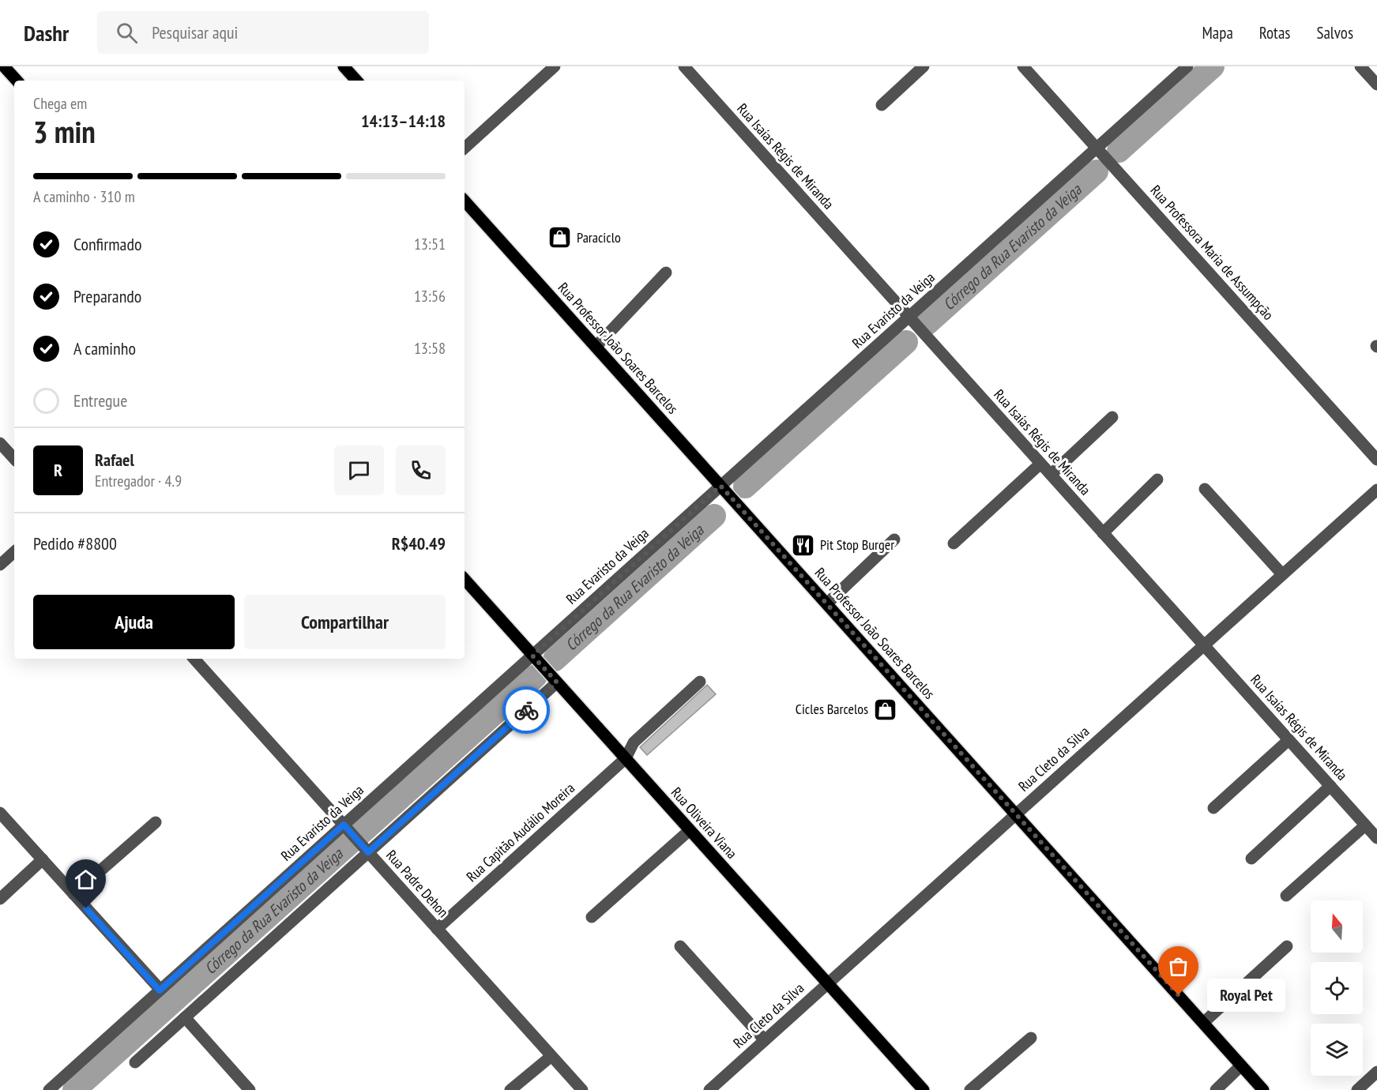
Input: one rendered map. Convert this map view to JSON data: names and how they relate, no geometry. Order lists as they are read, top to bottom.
{
  "streets": {
    "main road": ["Rua Professor João Soares Barcelos", "Rua Oliveira Viana"],
    "street": [
      "Rua Isaías Régis de Miranda",
      "Rua Professora Maria de Assumpção",
      "Rua Evaristo da Veiga",
      "Rua Cleto da Silva",
      "Rua Capitão Audálio Moreira",
      "Rua Padre Dehon"
    ]
  },
  "crossings": [
    ["Rua Isaías Régis de Miranda", "Rua Evaristo da Veiga"],
    ["Rua Isaías Régis de Miranda", "Rua Cleto da Silva"],
    ["Rua Professora Maria de Assumpção", "Rua Evaristo da Veiga"],
    ["Rua Evaristo da Veiga", "Rua Professor João Soares Barcelos"],
    ["Rua Evaristo da Veiga", "Rua Oliveira Viana"],
    ["Rua Evaristo da Veiga", "Rua Padre Dehon"],
    ["Rua Professor João Soares Barcelos", "Rua Cleto da Silva"],
    ["Rua Cleto da Silva", "Rua Oliveira Viana"],
    ["Rua Oliveira Viana", "Rua Capitão Audálio Moreira"],
    ["Rua Capitão Audálio Moreira", "Rua Padre Dehon"]
  ],
  "water": ["Córrego da Rua Evaristo da Veiga"],
  "places": {
    "shop": ["Paraciclo", "Cicles Barcelos"],
    "restaurant": ["Pit Stop Burger"],
    "other": ["Royal Pet"]
  },
  "north": "top",
  "page": {
    "header": "Dashr",
    "search": "Pesquisar aqui",
    "nav": ["Mapa", "Rotas", "Salvos"],
    "heading": ["3 min", "Chega em", "14:13–14:18"],
    "panel": [
      "Rafael",
      "Entregador · 4.9",
      "Pedido #8800",
      "R$40.49"
    ],
    "bar": "A caminho · 310 m",
    "list": [
      ["Confirmado", "13:51"],
      ["Preparando", "13:56"],
      ["A caminho", "13:58"],
      "Entregue"
    ],
    "round": "R",
    "buttons": ["Ajuda", "Compartilhar"],
    "bubble": "Royal Pet"
  }
}
